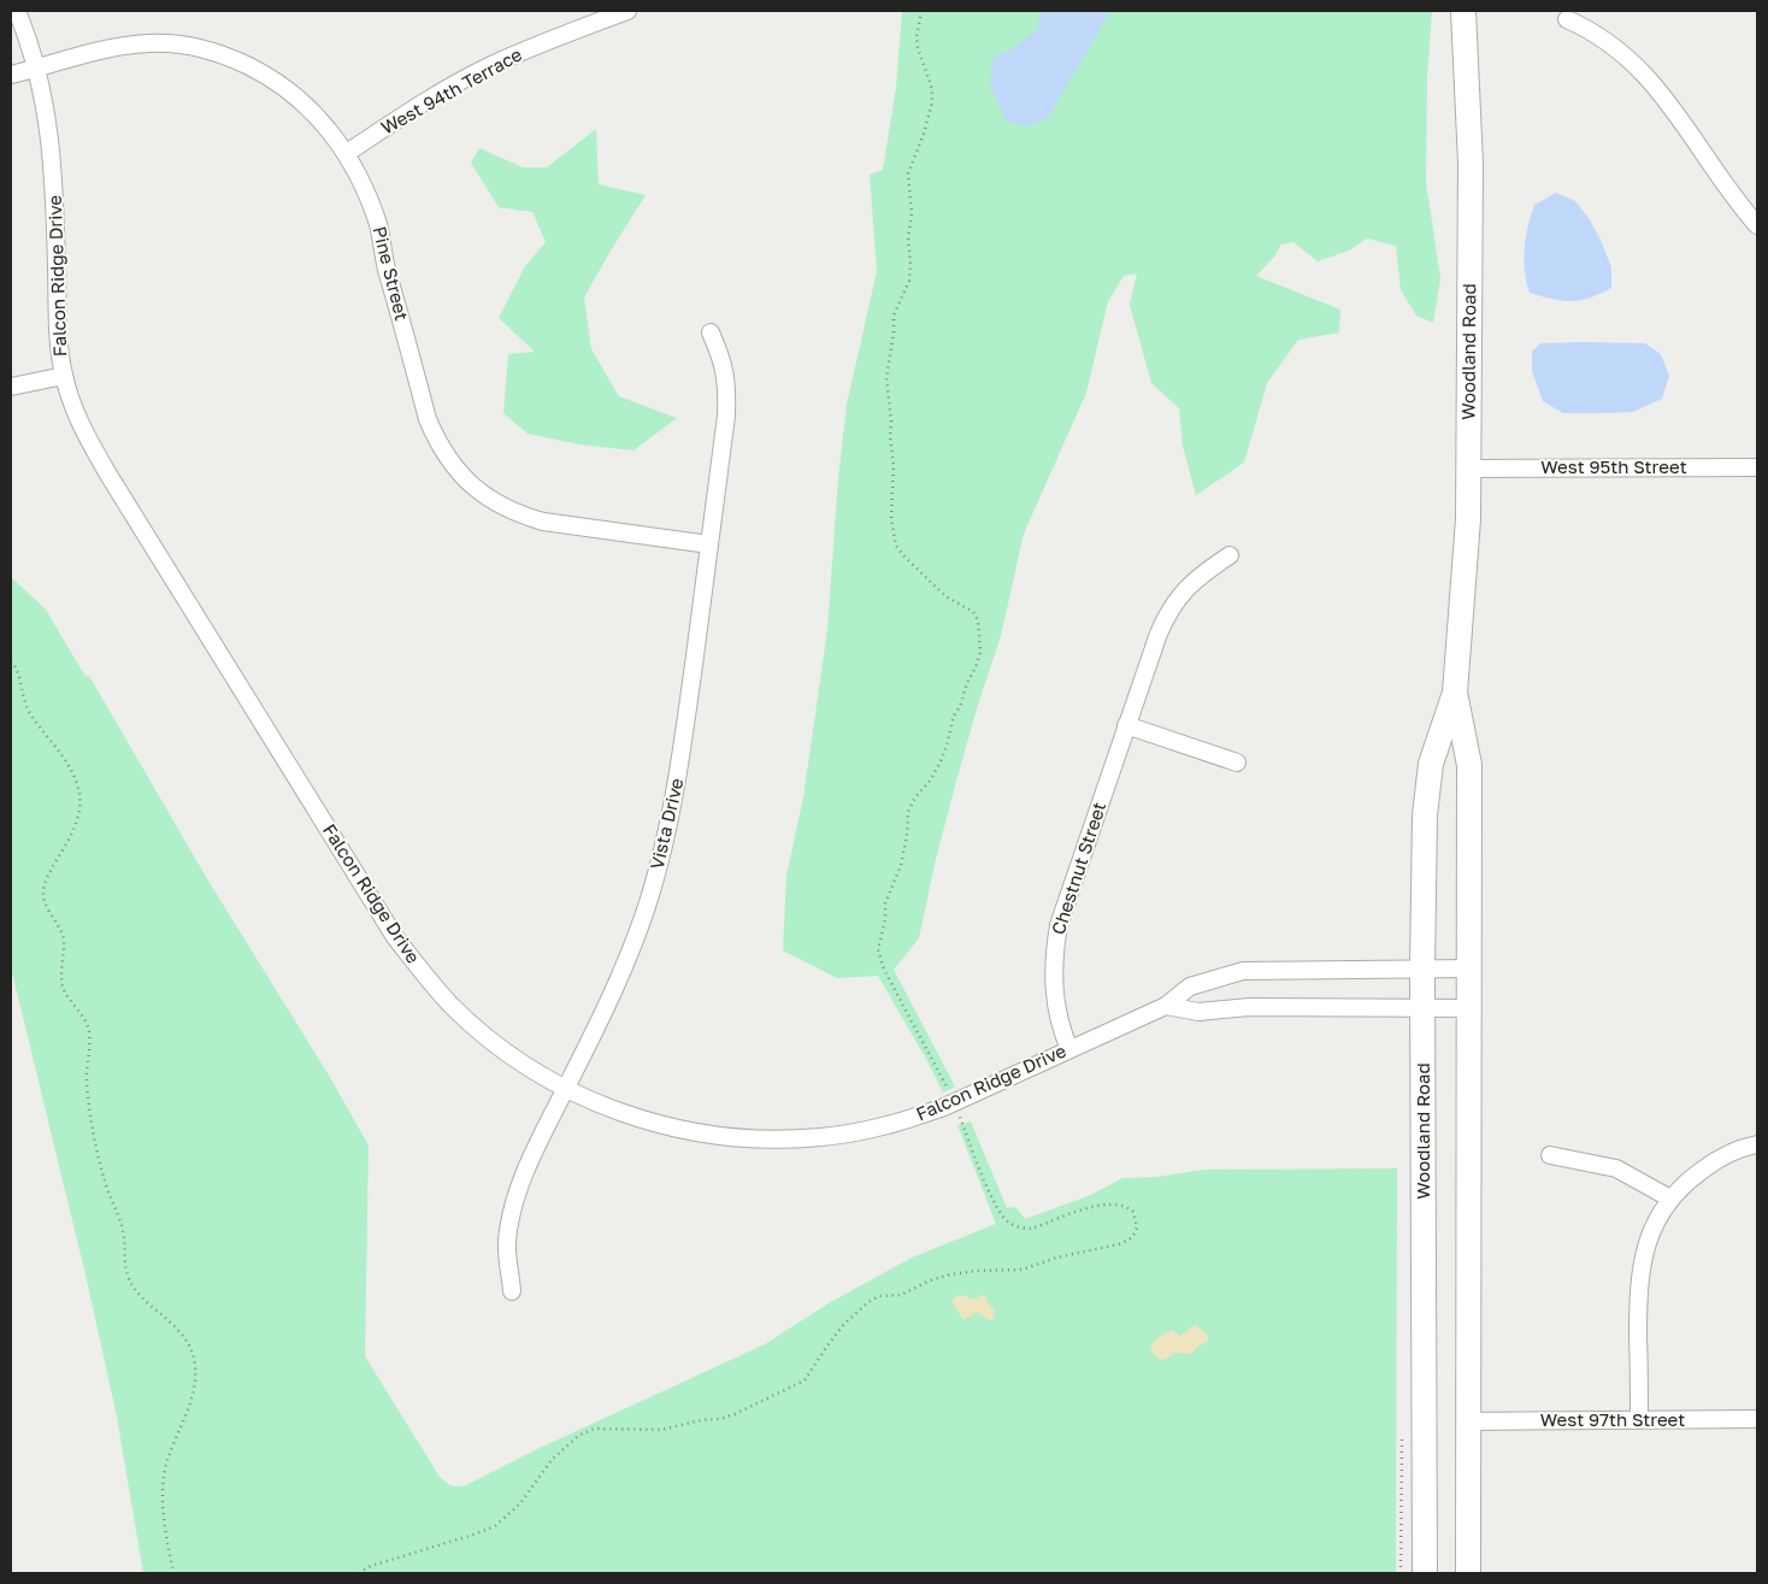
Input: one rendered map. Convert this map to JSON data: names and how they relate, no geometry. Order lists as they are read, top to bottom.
{
  "streets": {
    "main road": ["Woodland Road"],
    "street": [
      "West 94th Terrace",
      "Pine Street",
      "Falcon Ridge Drive",
      "West 95th Street",
      "Vista Drive",
      "Chestnut Street",
      "West 97th Street"
    ]
  },
  "crossings": [
    ["West 94th Terrace", "Pine Street"],
    ["Pine Street", "Falcon Ridge Drive"],
    ["Pine Street", "Vista Drive"],
    ["Falcon Ridge Drive", "Woodland Road"],
    ["Falcon Ridge Drive", "Vista Drive"],
    ["Falcon Ridge Drive", "Chestnut Street"],
    ["Woodland Road", "West 95th Street"],
    ["Woodland Road", "West 97th Street"]
  ]
}
